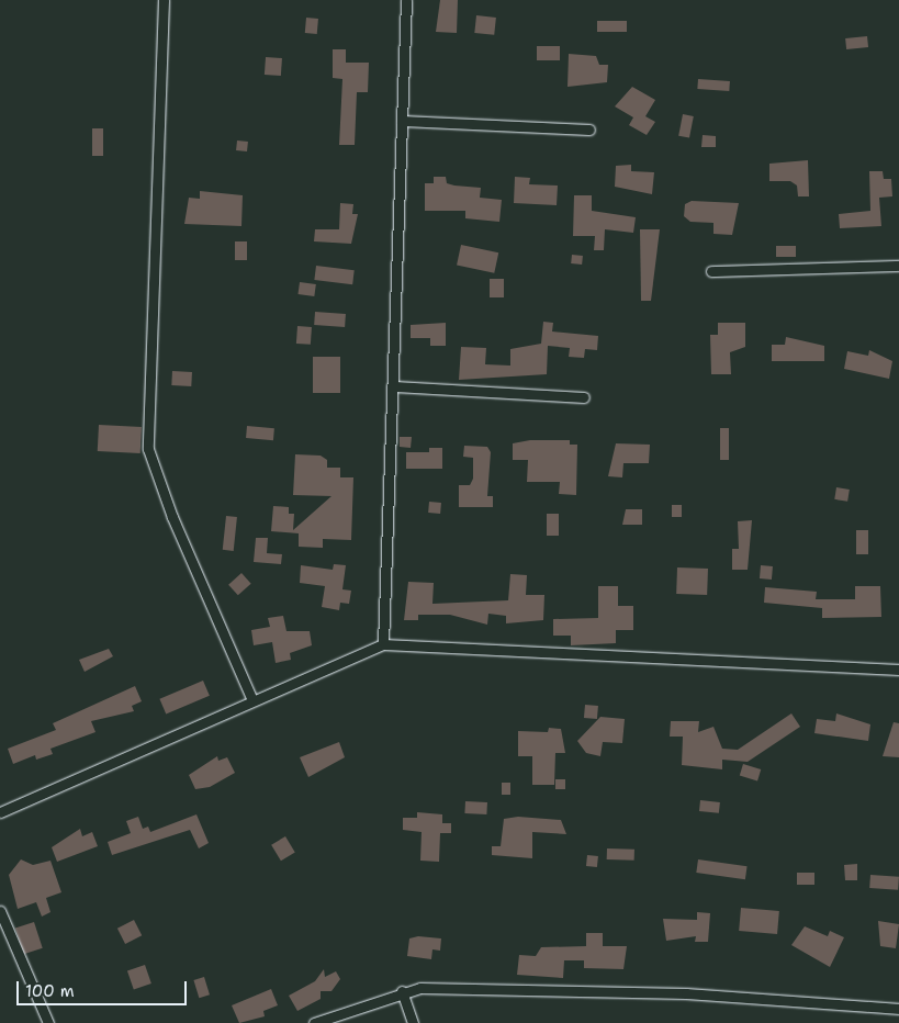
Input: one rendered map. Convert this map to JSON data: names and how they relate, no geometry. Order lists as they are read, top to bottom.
{
  "scale_bar": "100 m"
}
